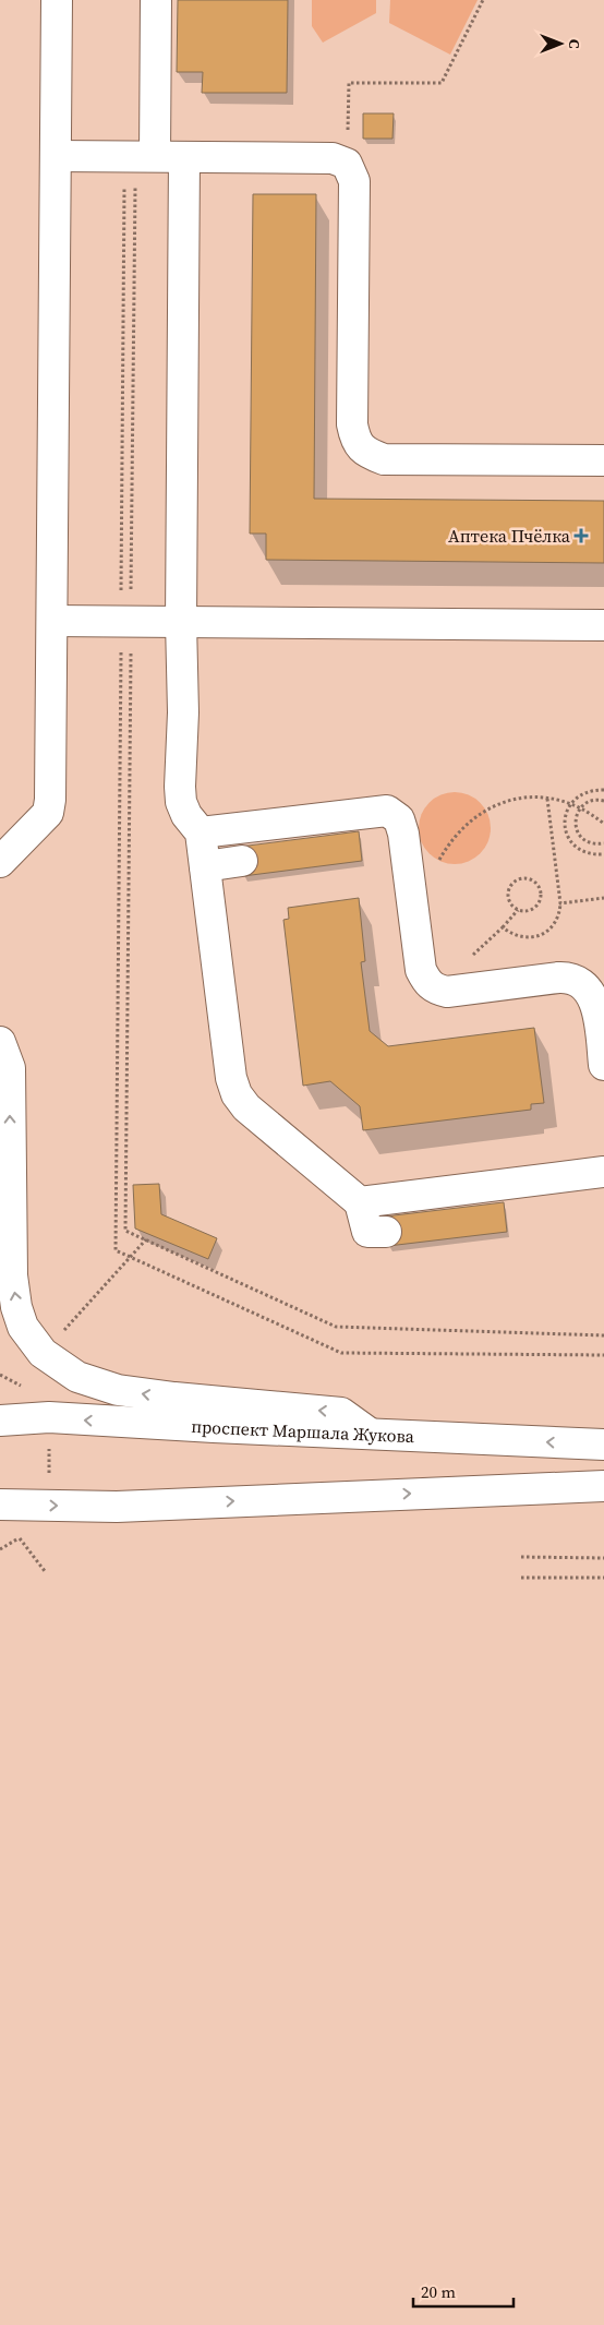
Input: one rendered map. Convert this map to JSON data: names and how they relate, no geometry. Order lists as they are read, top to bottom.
{
  "streets": {
    "street": ["проспект Маршала Жукова"]
  },
  "places": {
    "health": ["Аптека Пчёлка"]
  },
  "scale_bar": "20 m",
  "north": "right"
}
